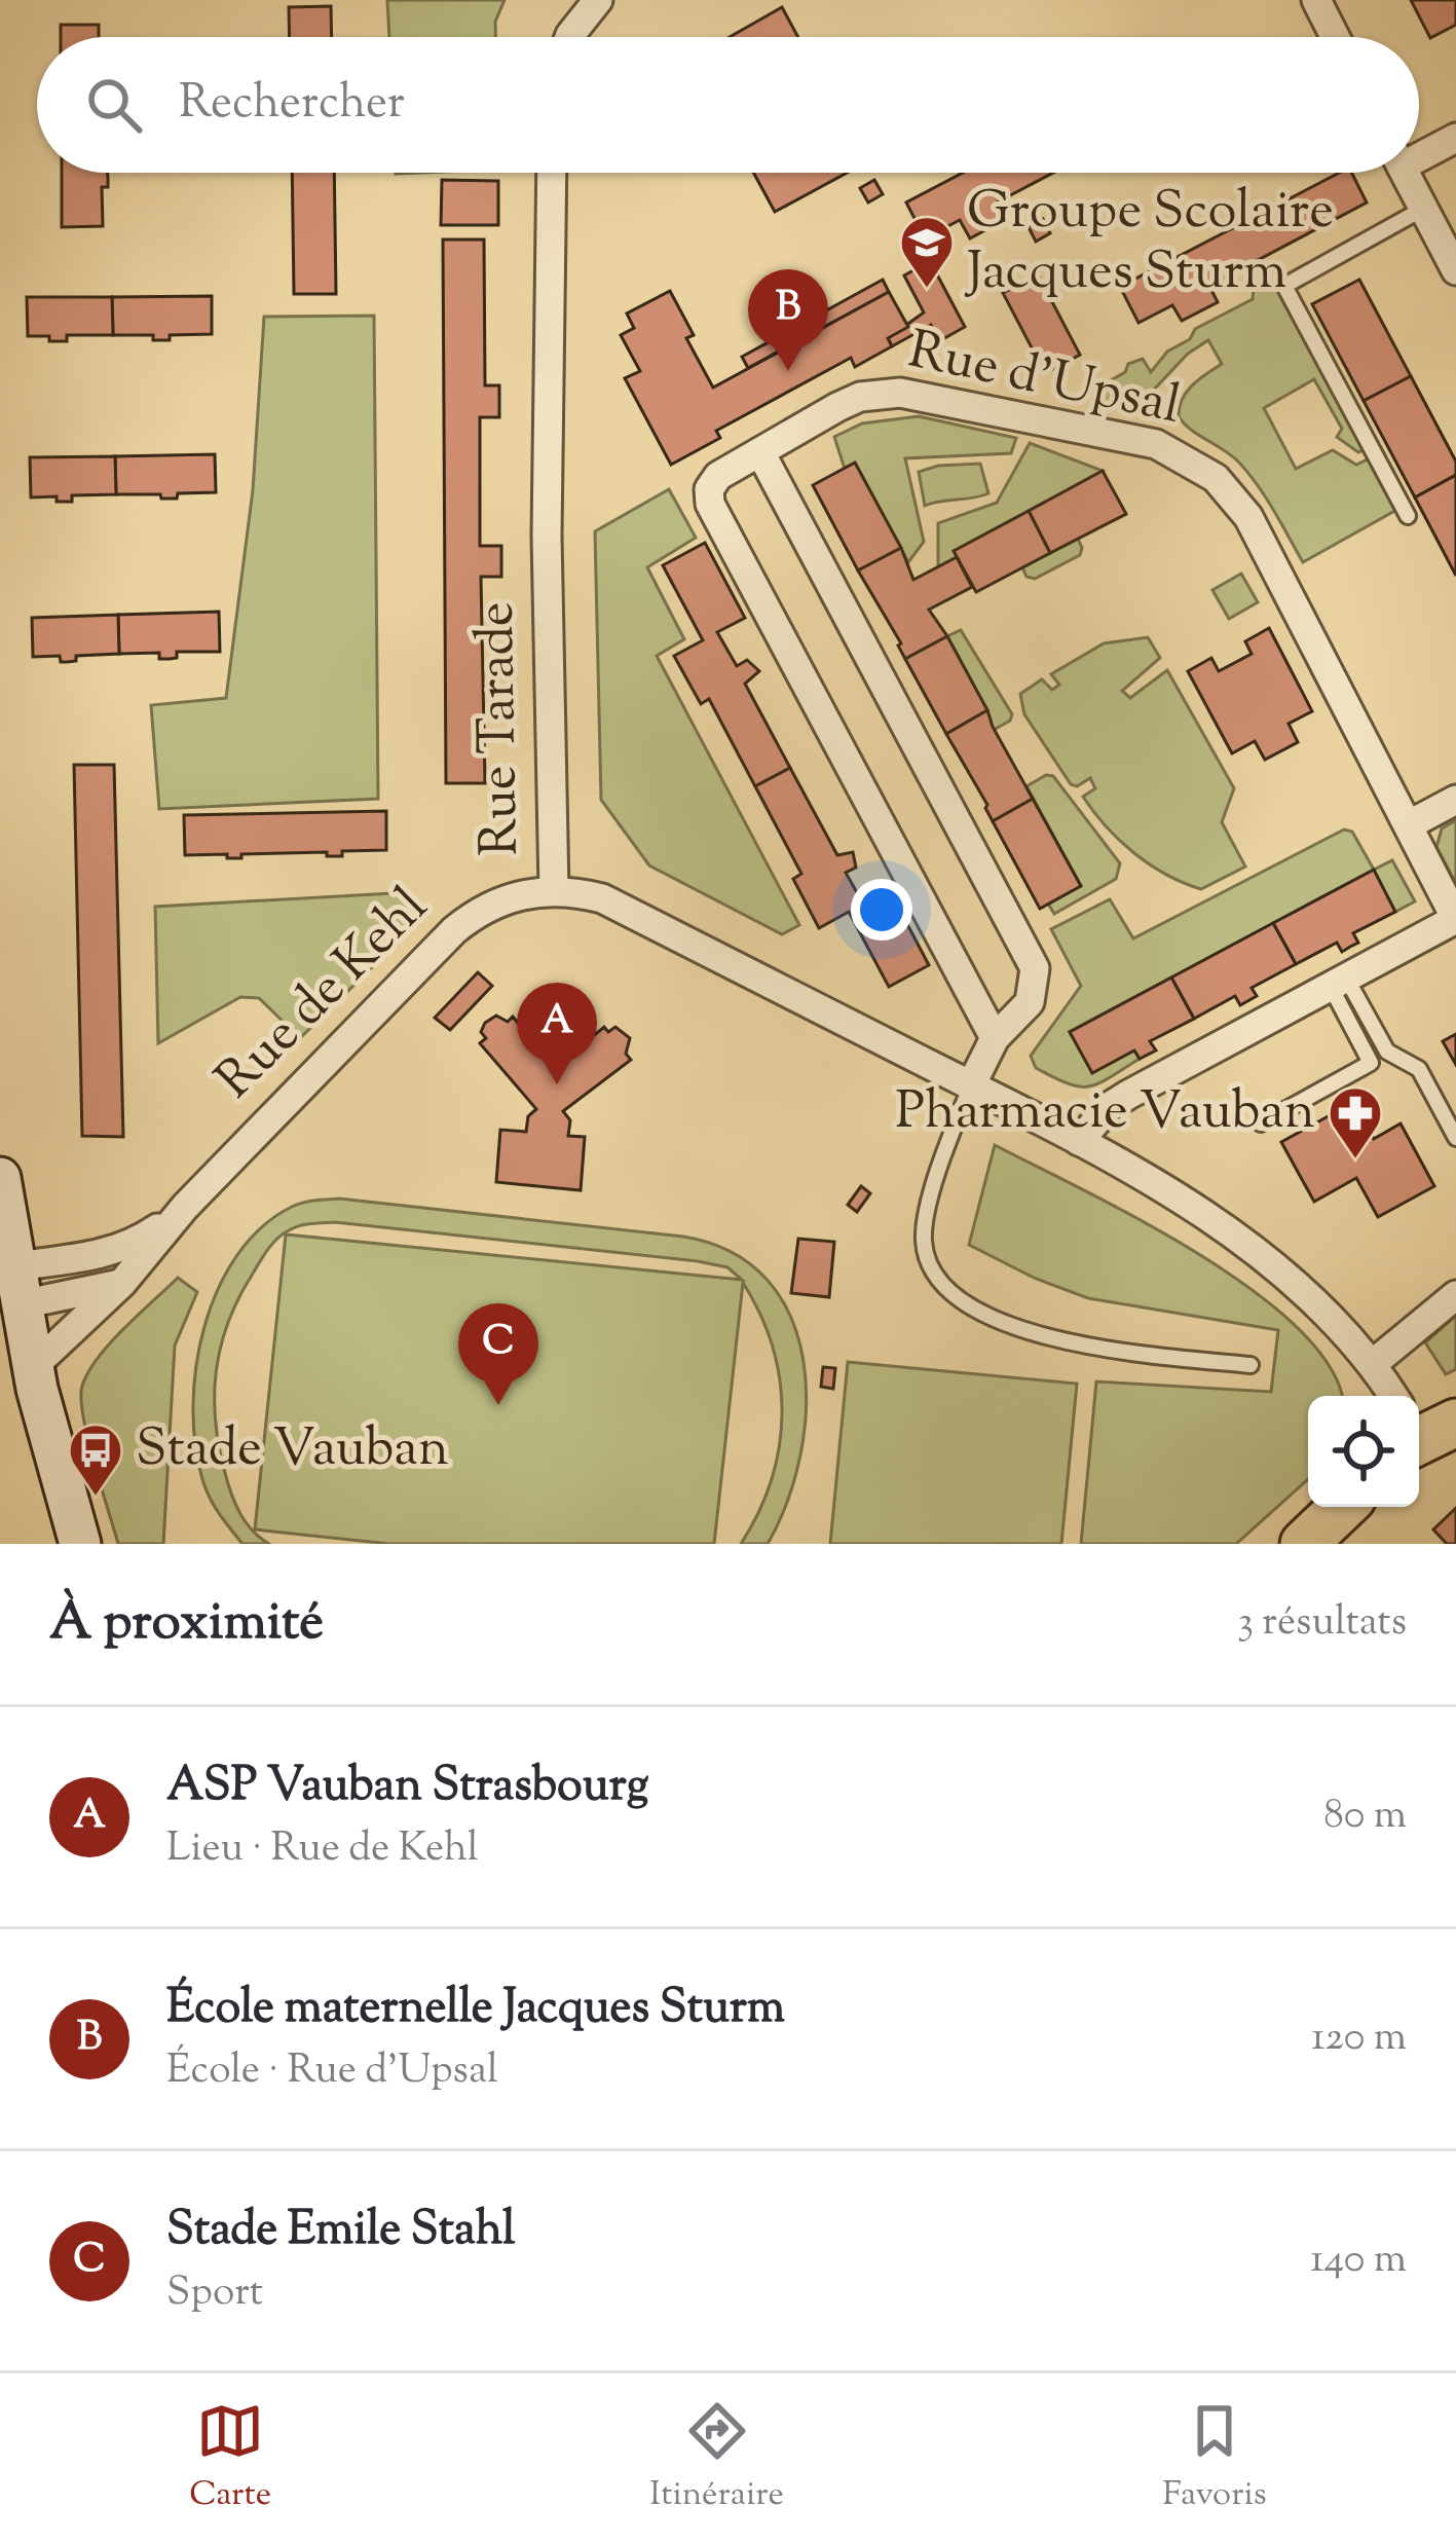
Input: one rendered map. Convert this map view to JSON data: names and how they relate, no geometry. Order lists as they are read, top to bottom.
{
  "streets": {
    "street": ["Rue d'Upsal", "Rue Tarade", "Rue de Kehl"]
  },
  "crossings": [
    ["Rue Tarade", "Rue de Kehl"]
  ],
  "places": {
    "school or university": ["Groupe Scolaire Jacques Sturm"],
    "pharmacy": ["Pharmacie Vauban"],
    "bus stop": ["Stade Vauban"]
  },
  "page": {
    "search": "Rechercher",
    "pins": ["B", "A", "C"],
    "heading": ["À proximité", "3 résultats"],
    "list": [
      {
        "mark": "A",
        "name": "ASP Vauban Strasbourg",
        "note": "Lieu · Rue de Kehl",
        "value": "80 m"
      },
      {
        "mark": "B",
        "name": "École maternelle Jacques Sturm",
        "note": "École · Rue d'Upsal",
        "value": "120 m"
      },
      {
        "mark": "C",
        "name": "Stade Emile Stahl",
        "note": "Sport",
        "value": "140 m"
      }
    ],
    "nav": ["Carte", "Itinéraire", "Favoris"]
  }
}
